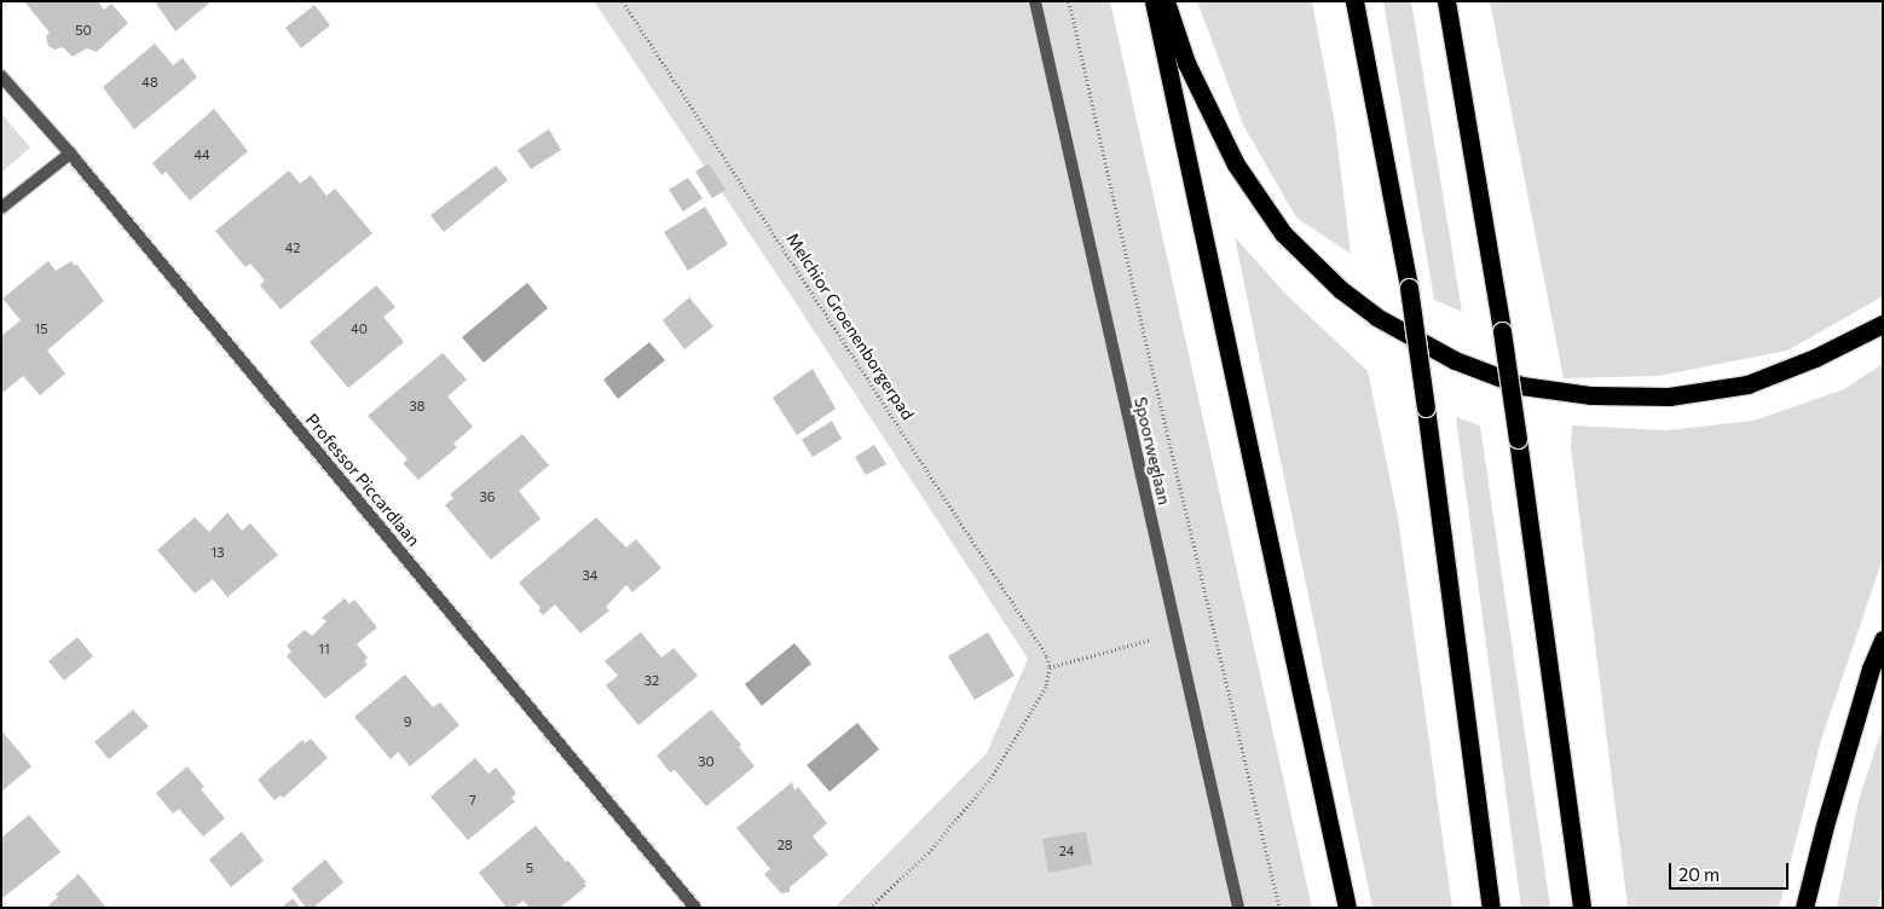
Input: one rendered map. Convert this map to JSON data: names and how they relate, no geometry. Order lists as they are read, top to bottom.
{
  "streets": {
    "street": ["Spoorweglaan", "Professor Piccardlaan"],
    "path": ["Melchior Groenenborgerpad"]
  },
  "house_numbers": [
    "50",
    "48",
    "44",
    "42",
    "15",
    "40",
    "38",
    "36",
    "13",
    "34",
    "11",
    "32",
    "9",
    "30",
    "7",
    "28",
    "24",
    "5"
  ],
  "scale_bar": "20 m"
}
